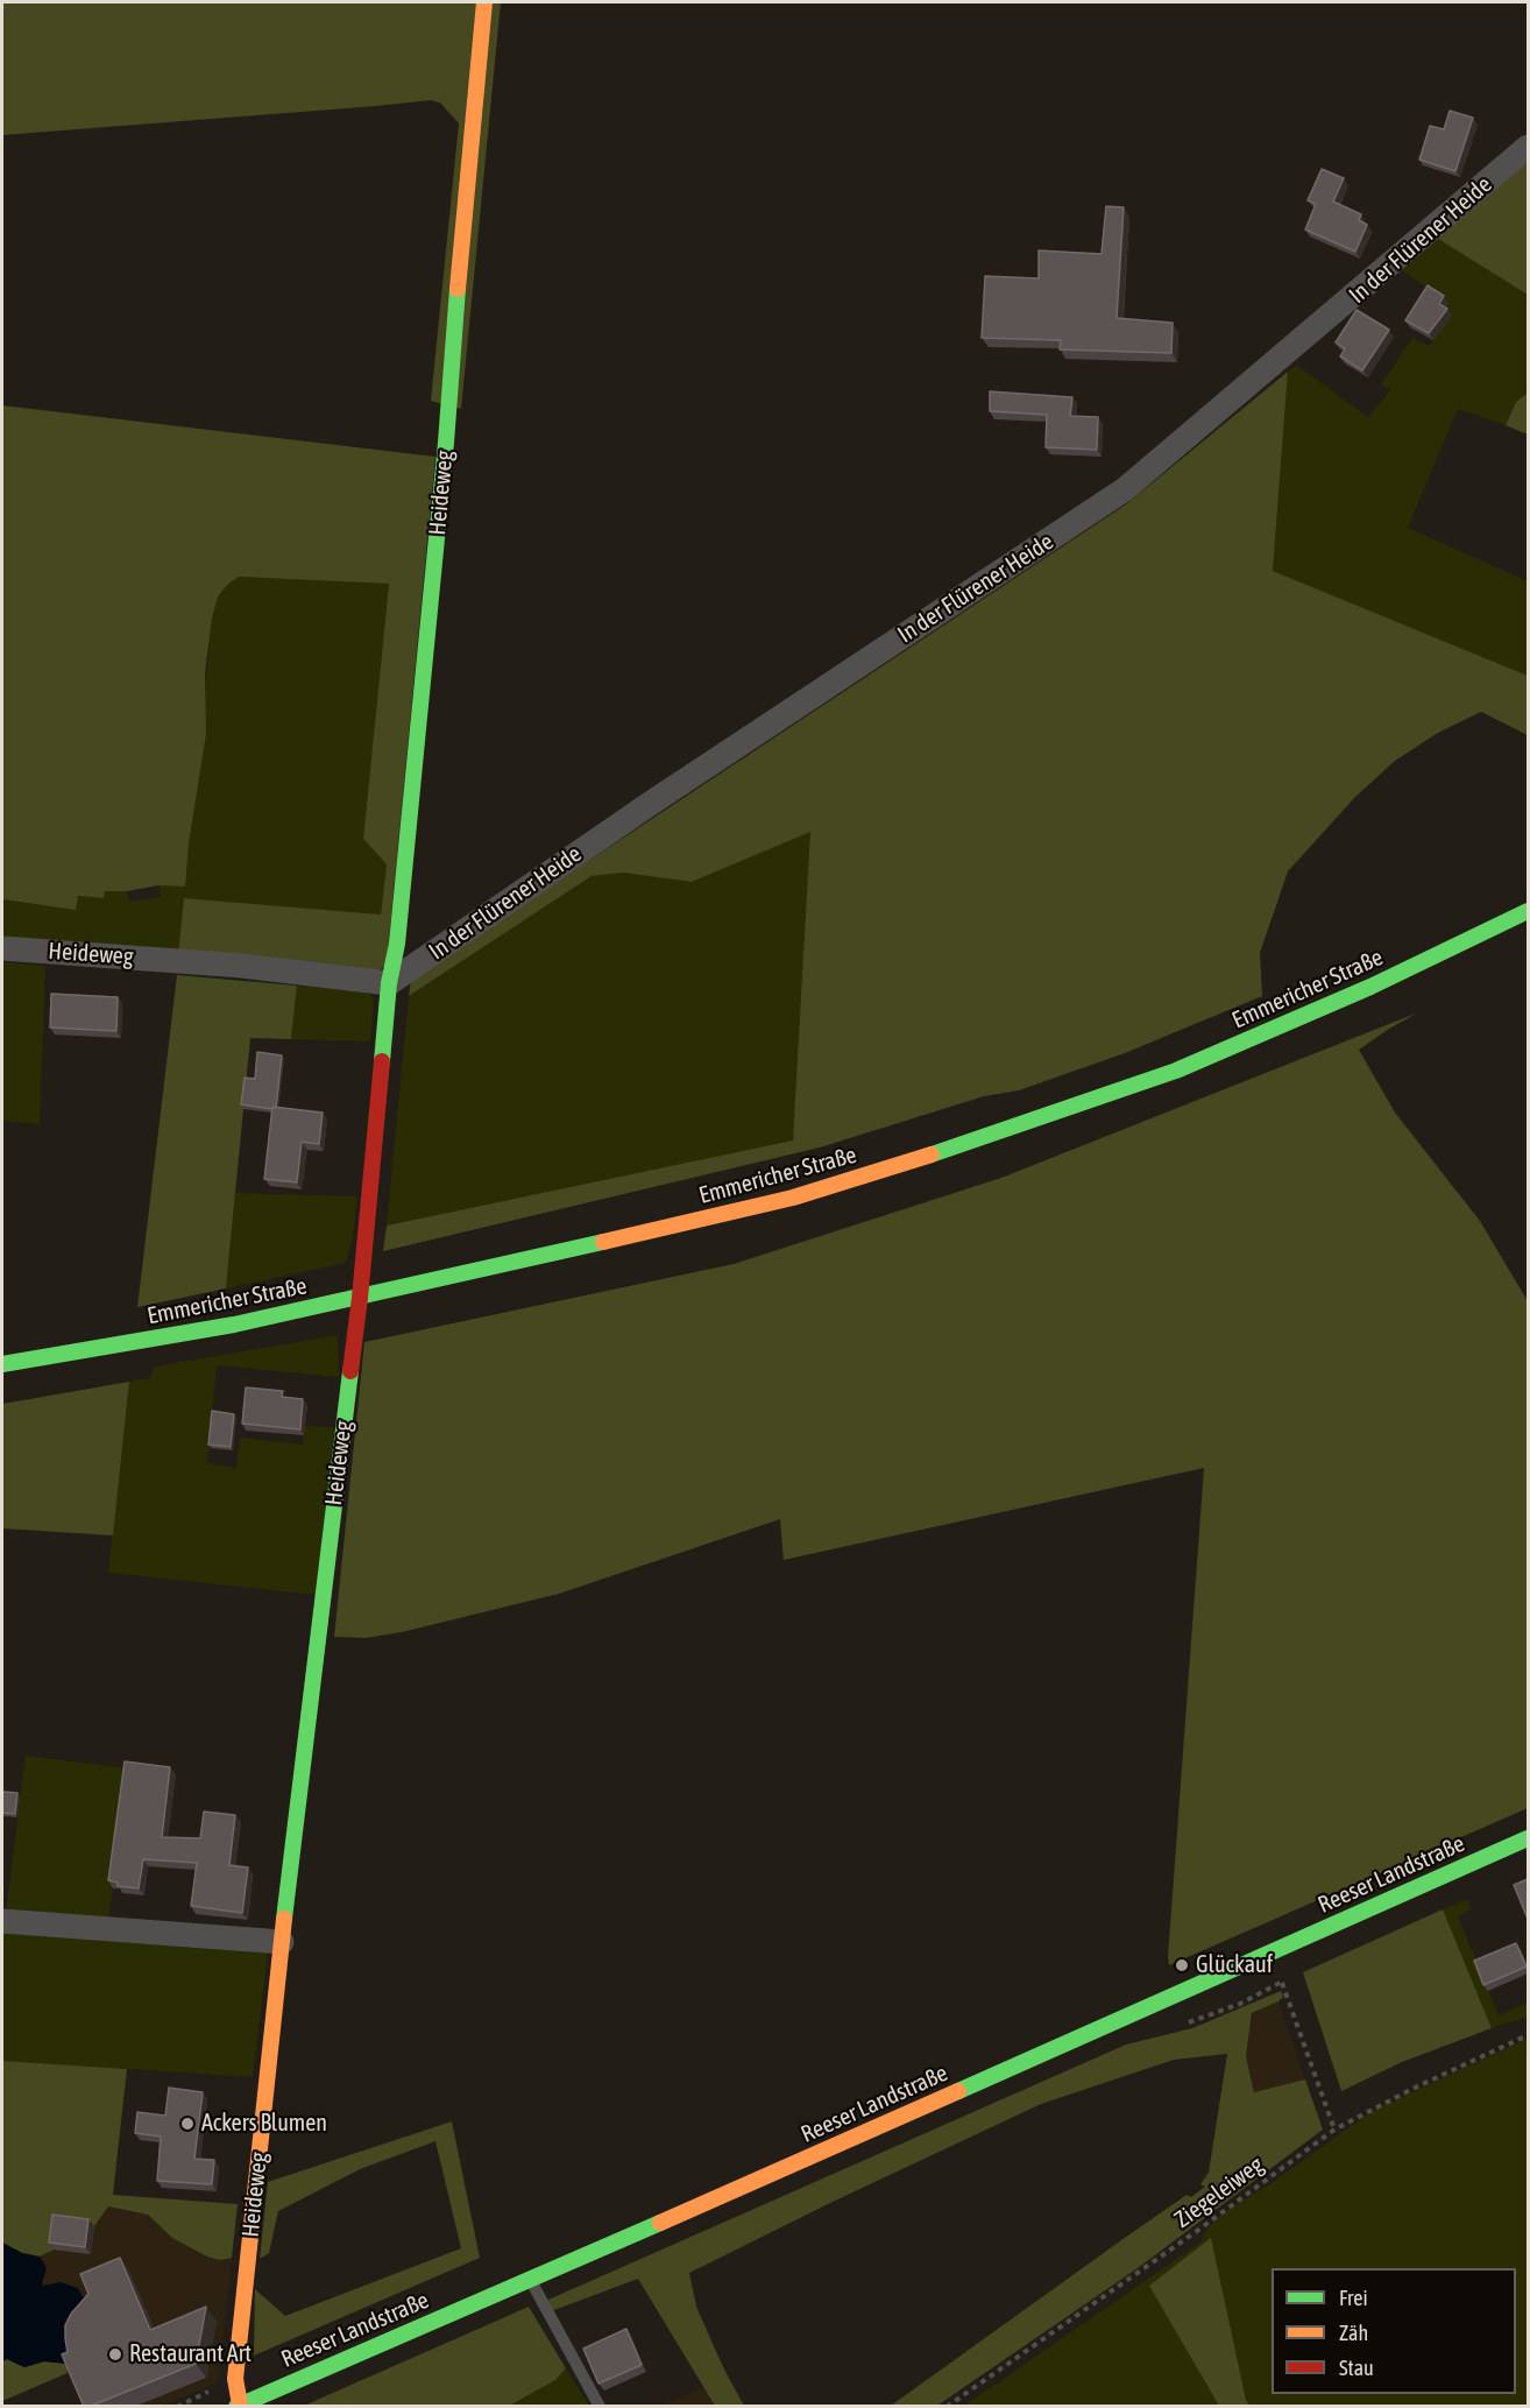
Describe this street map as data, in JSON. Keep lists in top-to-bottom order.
{
  "streets": {
    "street": [
      "In der Flürener Heide",
      "Heideweg",
      "Emmericher Straße",
      "Reeser Landstraße"
    ],
    "path": ["Ziegeleiweg"]
  },
  "crossings": [
    ["In der Flürener Heide", "Heideweg"],
    ["Heideweg", "Emmericher Straße"],
    ["Heideweg", "Reeser Landstraße"]
  ],
  "places": ["Glückauf", "Ackers Blumen", "Restaurant Art"],
  "legend": ["Frei", "Zäh", "Stau"]
}
